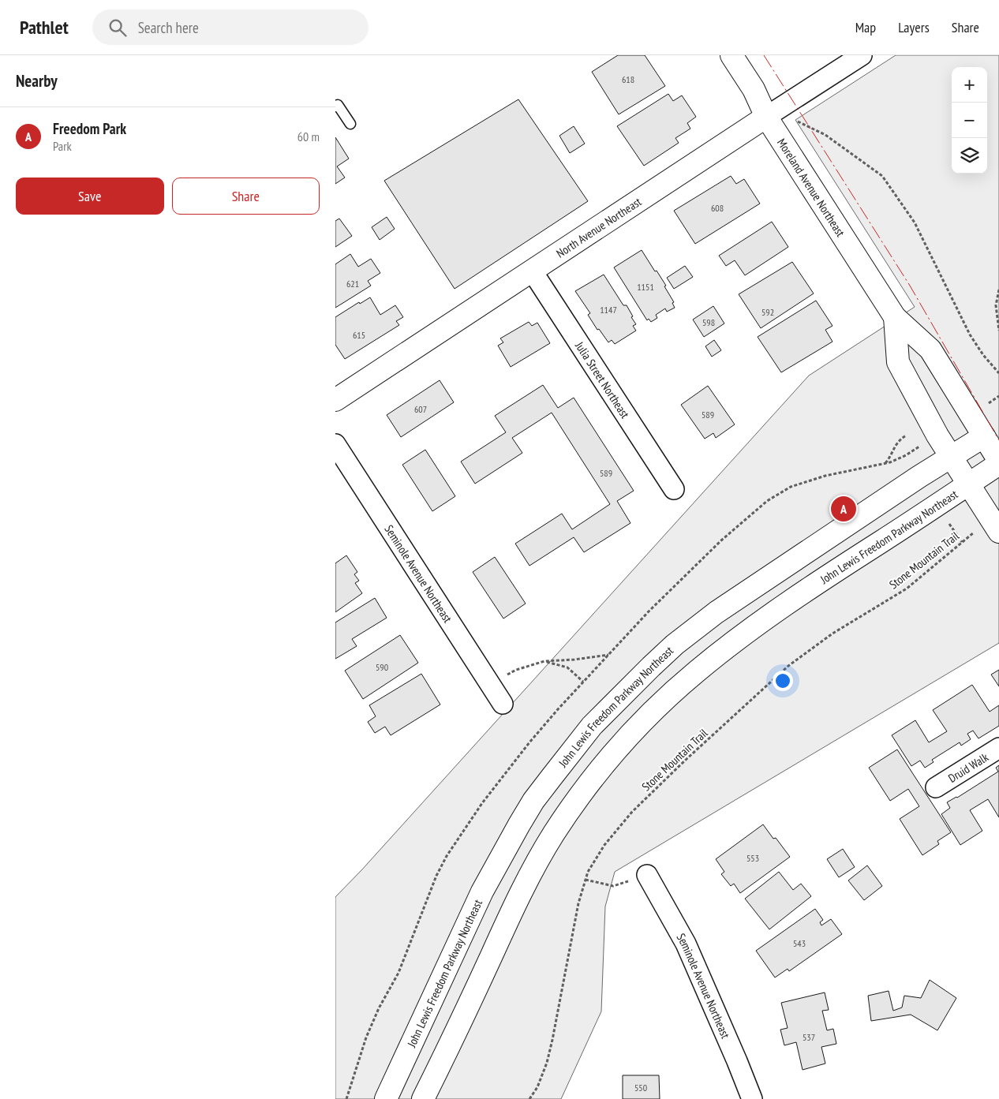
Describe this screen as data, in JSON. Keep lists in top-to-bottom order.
{
  "streets": {
    "main road": ["Moreland Avenue Northeast", "North Avenue Northeast", "John Lewis Freedom Parkway Northeast"],
    "street": ["Julia Street Northeast", "Seminole Avenue Northeast", "Druid Walk"],
    "path": ["Stone Mountain Trail"]
  },
  "crossings": [
    ["Moreland Avenue Northeast", "North Avenue Northeast"],
    ["Moreland Avenue Northeast", "John Lewis Freedom Parkway Northeast"],
    ["North Avenue Northeast", "Julia Street Northeast"]
  ],
  "house_numbers": [
    "618",
    "608",
    "621",
    "1151",
    "1147",
    "592",
    "598",
    "615",
    "607",
    "589",
    "589",
    "590",
    "553",
    "543",
    "537",
    "550"
  ],
  "page": {
    "header": "Pathlet",
    "search": "Search here",
    "nav": ["Map", "Layers", "Share"],
    "heading": "Nearby",
    "map_buttons": ["+", "−"],
    "list": [
      {
        "mark": "A",
        "name": "Freedom Park",
        "note": "Park",
        "value": "60 m"
      }
    ],
    "buttons": ["Save", "Share"],
    "pins": "A"
  }
}
